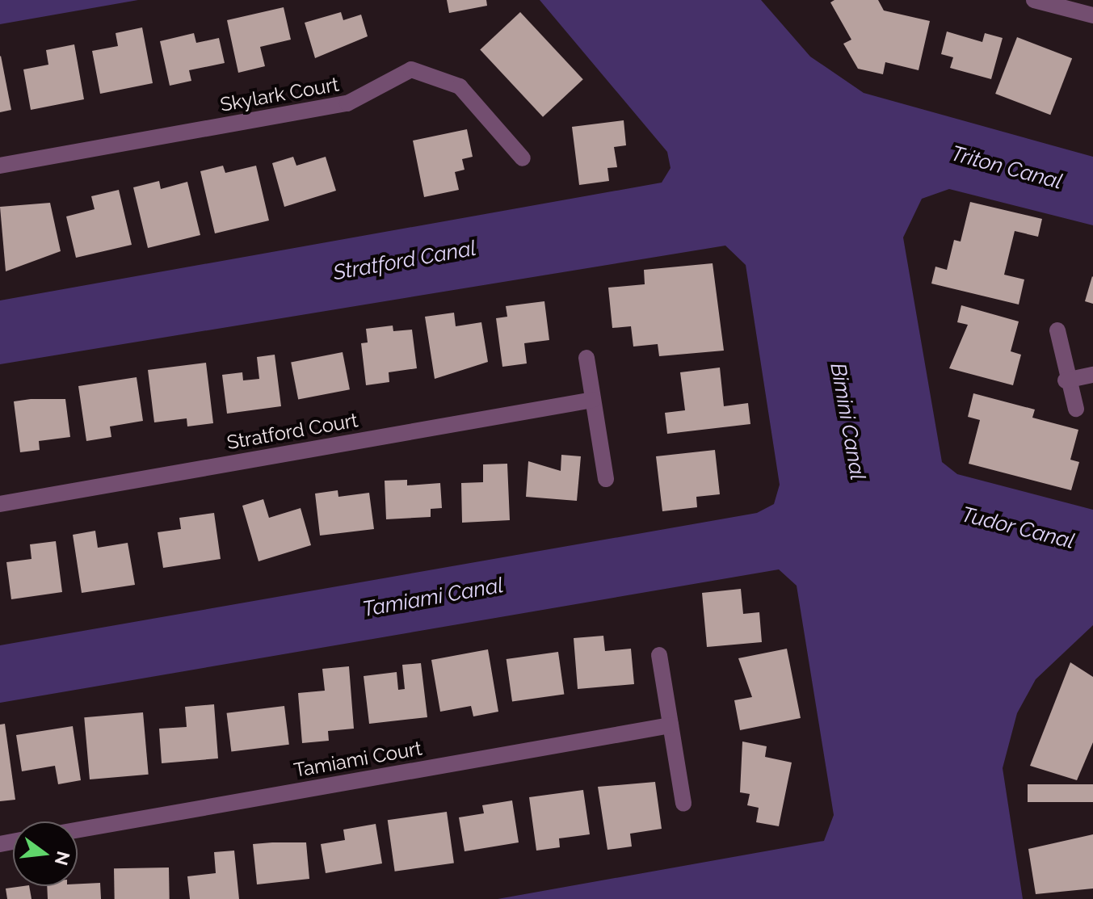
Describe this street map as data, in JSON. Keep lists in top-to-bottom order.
{
  "streets": {
    "street": ["Skylark Court", "Stratford Court", "Tamiami Court"]
  },
  "water": [
    "Triton Canal",
    "Stratford Canal",
    "Bimini Canal",
    "Tudor Canal",
    "Tamiami Canal"
  ],
  "north": "right"
}
